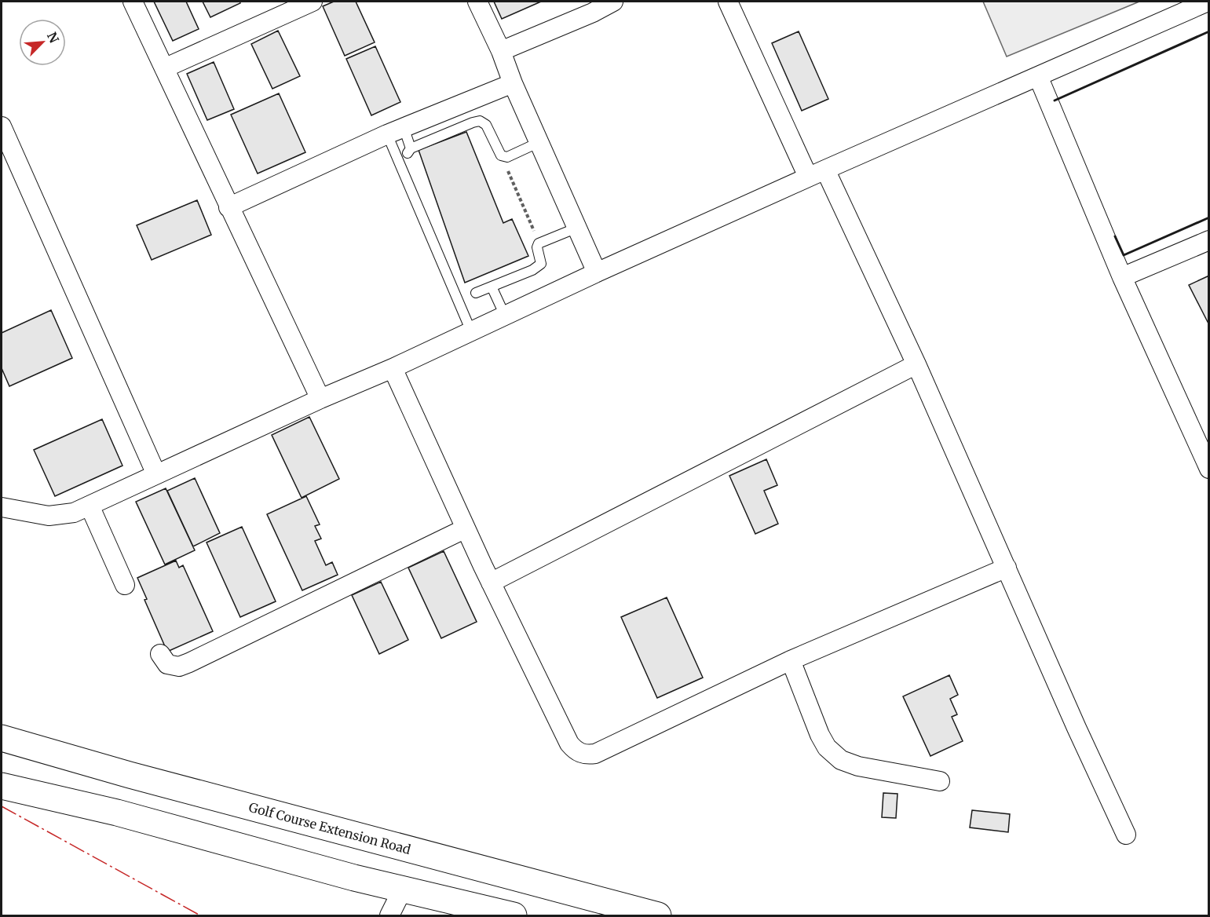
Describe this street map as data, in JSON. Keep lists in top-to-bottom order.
{
  "streets": {
    "main road": ["Golf Course Extension Road"]
  },
  "north": "top right"
}
